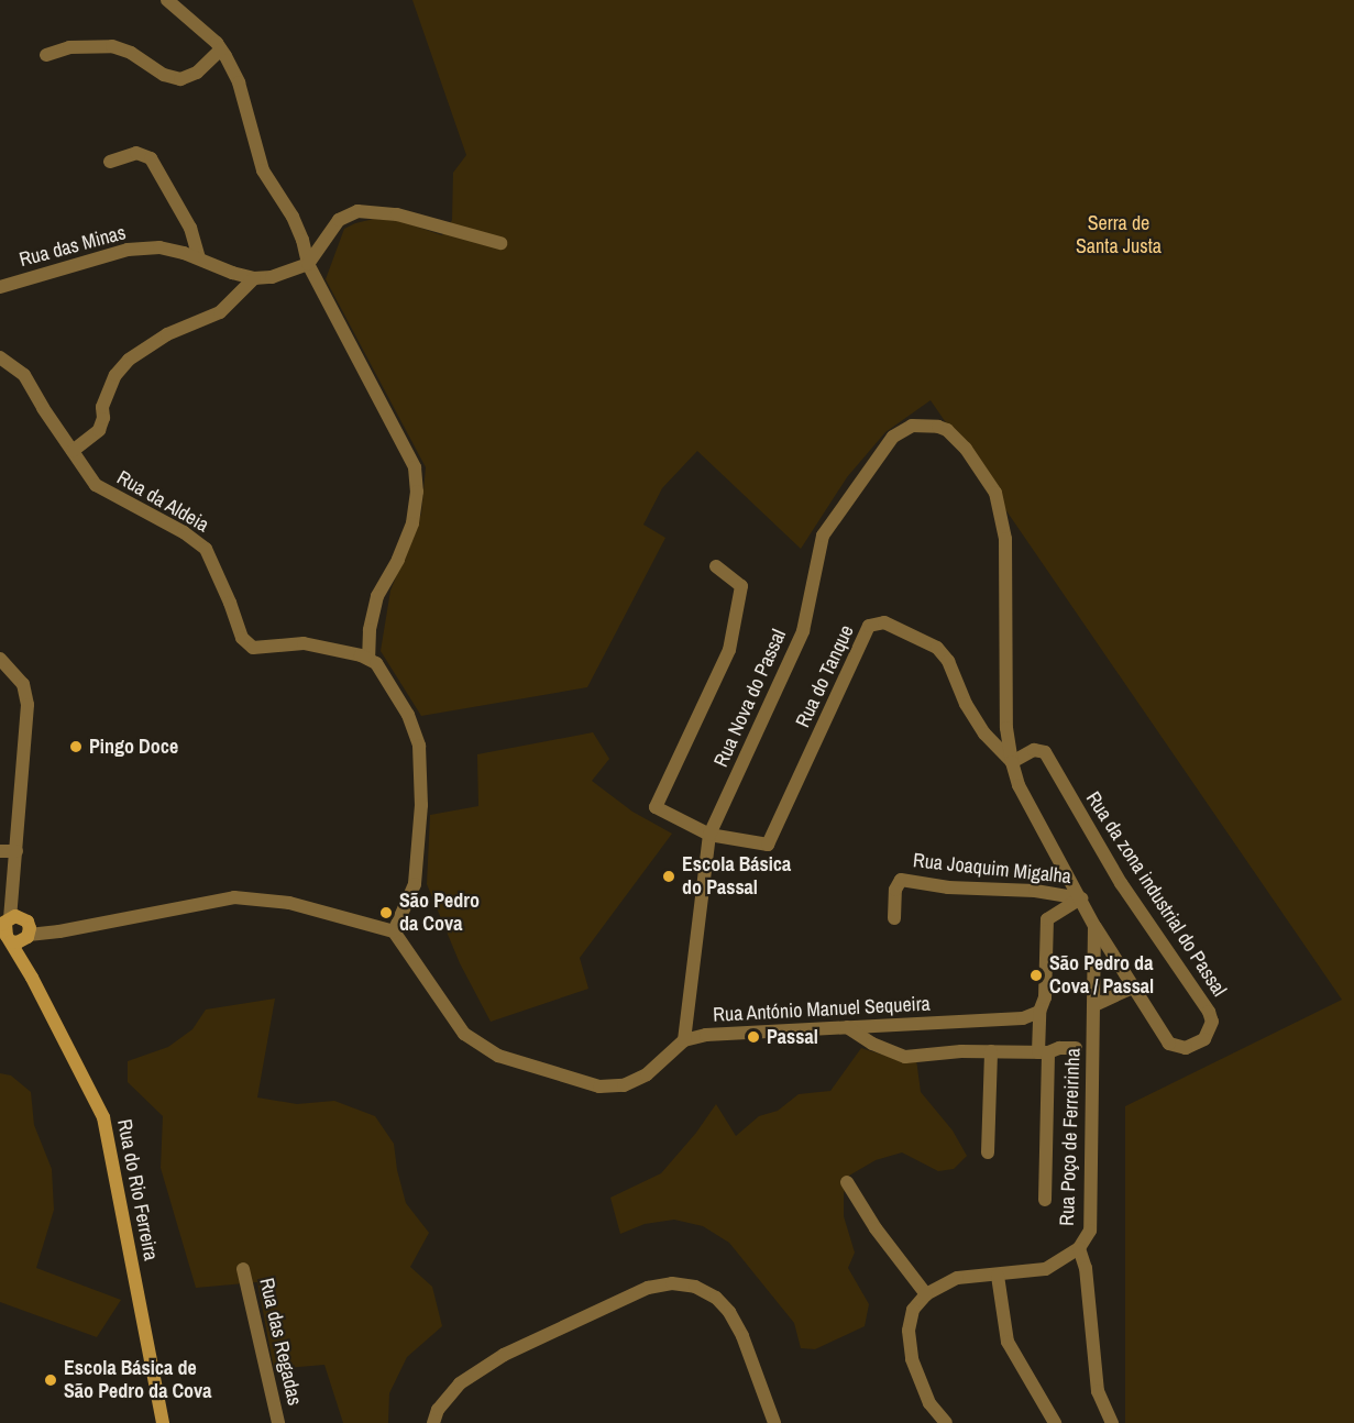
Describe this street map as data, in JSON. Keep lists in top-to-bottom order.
{
  "streets": {
    "street": [
      "Rua das Minas",
      "Rua da Aldeia",
      "Rua do Tanque",
      "Rua Nova do Passal",
      "Rua Joaquim Migalha",
      "Rua da zona industrial do Passal",
      "Rua António Manuel Sequeira",
      "Rua Poço de Ferreirinha",
      "Rua do Rio Ferreira",
      "Rua das Regadas"
    ]
  },
  "crossings": [
    ["Rua do Tanque", "Rua Nova do Passal"],
    ["Rua do Tanque", "Rua da zona industrial do Passal"],
    ["Rua Nova do Passal", "Rua Joaquim Migalha"],
    ["Rua Nova do Passal", "Rua da zona industrial do Passal"],
    ["Rua Nova do Passal", "Rua António Manuel Sequeira"],
    ["Rua Nova do Passal", "Rua Poço de Ferreirinha"],
    ["Rua Joaquim Migalha", "Rua Poço de Ferreirinha"],
    ["Rua da zona industrial do Passal", "Rua Poço de Ferreirinha"]
  ],
  "parks": ["Serra de Santa Justa"],
  "places": [
    "Pingo Doce",
    "Escola Básica do Passal",
    "São Pedro da Cova",
    "São Pedro da Cova / Passal",
    "Passal",
    "Escola Básica de São Pedro da Cova"
  ]
}
